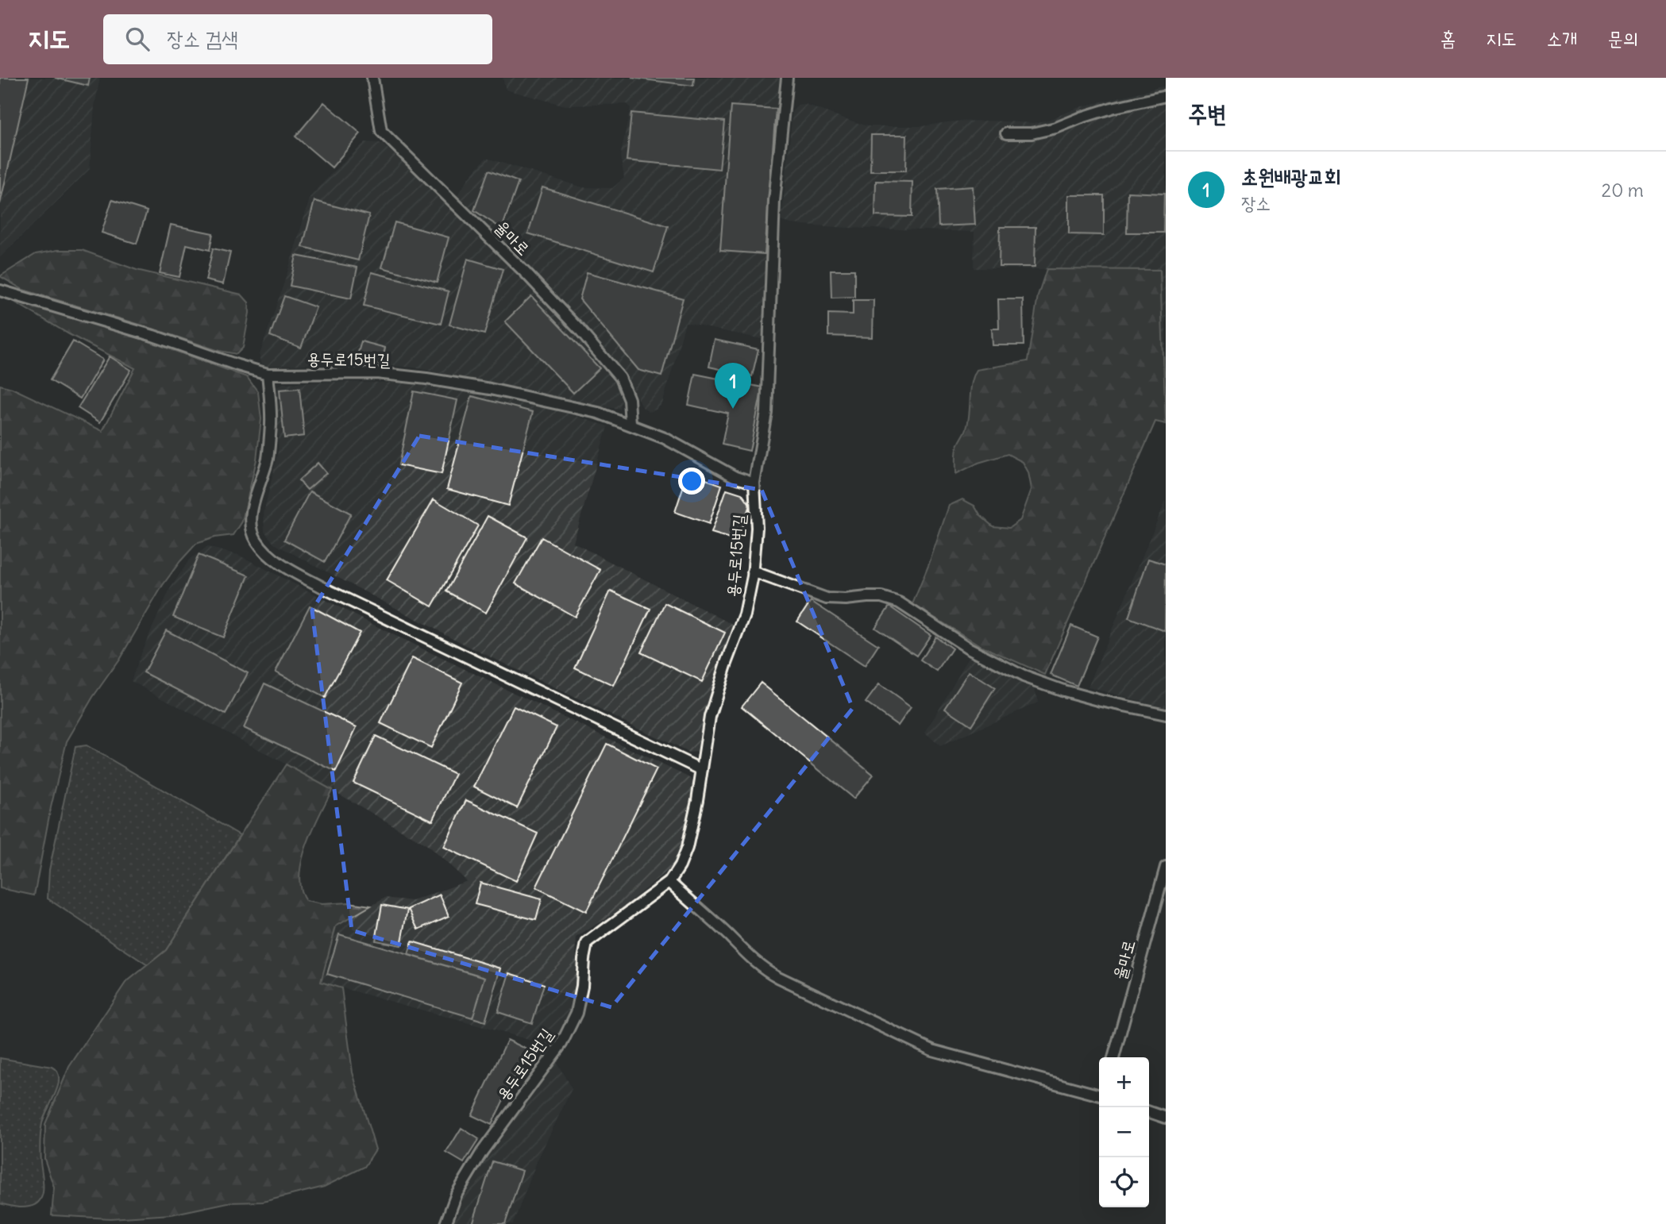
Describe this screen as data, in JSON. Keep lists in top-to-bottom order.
{
  "streets": {
    "lane": ["율마로", "용두로15번길"]
  },
  "crossings": [
    ["율마로", "용두로15번길"]
  ],
  "page": {
    "header": "지도",
    "search": "장소 검색",
    "nav": [
      "홈",
      "지도",
      "소개",
      "문의"
    ],
    "heading": "주변",
    "list": [
      {
        "mark": "1",
        "name": "초원배광교회",
        "note": "장소",
        "value": "20 m"
      }
    ],
    "pins": "1",
    "map_buttons": ["+", "−"]
  }
}
